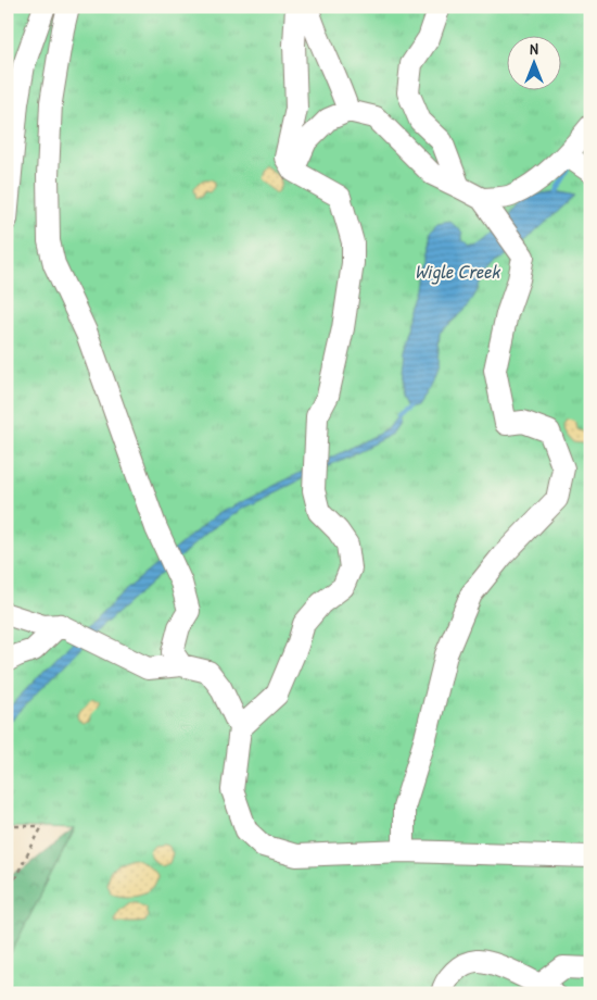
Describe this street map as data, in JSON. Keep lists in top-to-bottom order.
{
  "water": ["Wigle Creek"],
  "north": "top"
}
